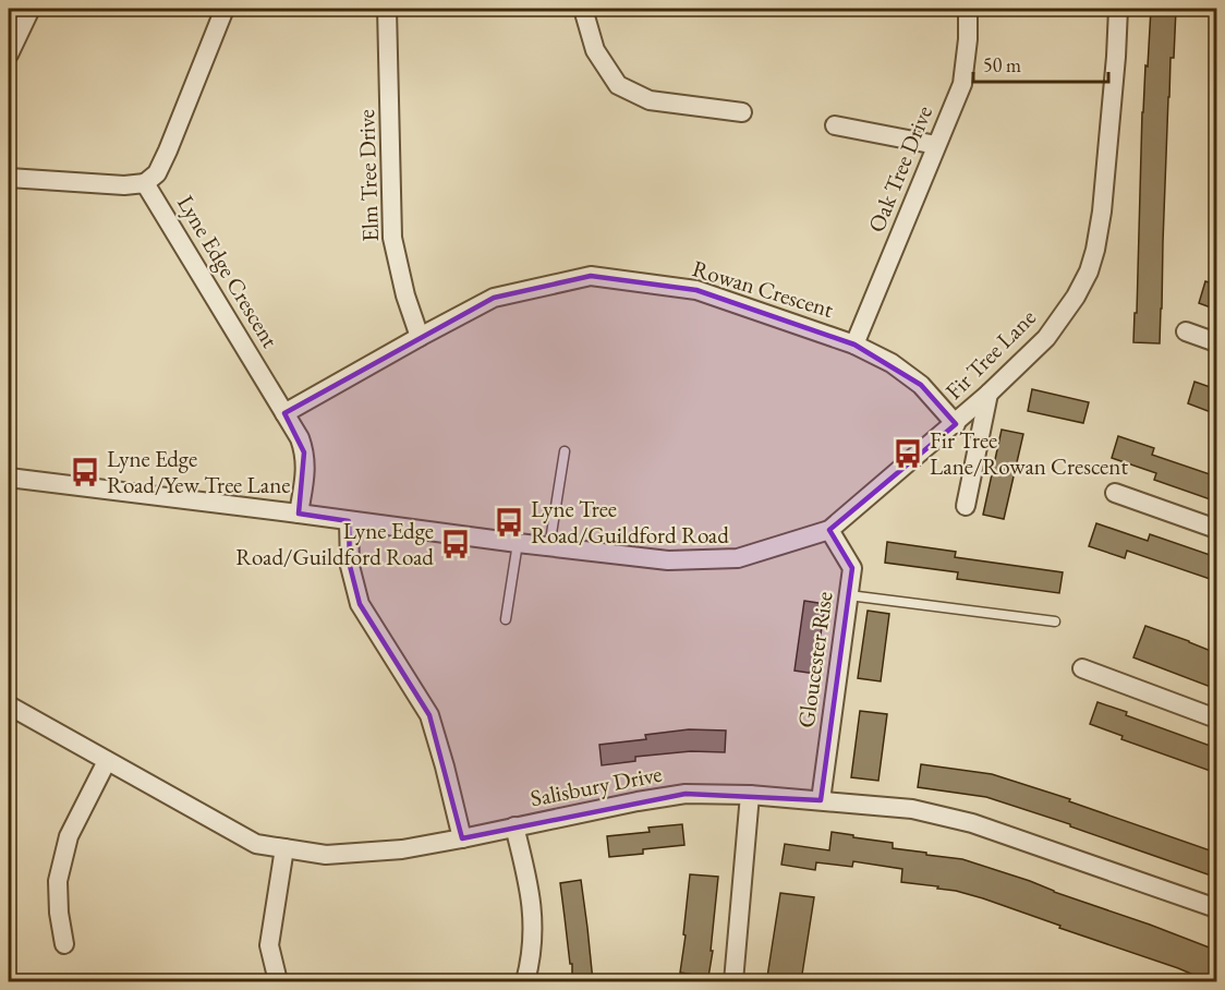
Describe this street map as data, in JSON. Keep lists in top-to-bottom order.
{
  "streets": {
    "street": [
      "Oak Tree Drive",
      "Elm Tree Drive",
      "Lyne Edge Crescent",
      "Rowan Crescent",
      "Fir Tree Lane",
      "Gloucester Rise",
      "Salisbury Drive"
    ]
  },
  "crossings": [
    ["Oak Tree Drive", "Rowan Crescent"],
    ["Elm Tree Drive", "Rowan Crescent"],
    ["Lyne Edge Crescent", "Rowan Crescent"],
    ["Rowan Crescent", "Fir Tree Lane"],
    ["Fir Tree Lane", "Gloucester Rise"],
    ["Gloucester Rise", "Salisbury Drive"]
  ],
  "places": {
    "bus stop": [
      "Fir Tree Lane/Rowan Crescent",
      "Lyne Edge Road/Yew Tree Lane",
      "Lyne Tree Road/Guildford Road",
      "Lyne Edge Road/Guildford Road"
    ]
  },
  "scale_bar": "50 m"
}
